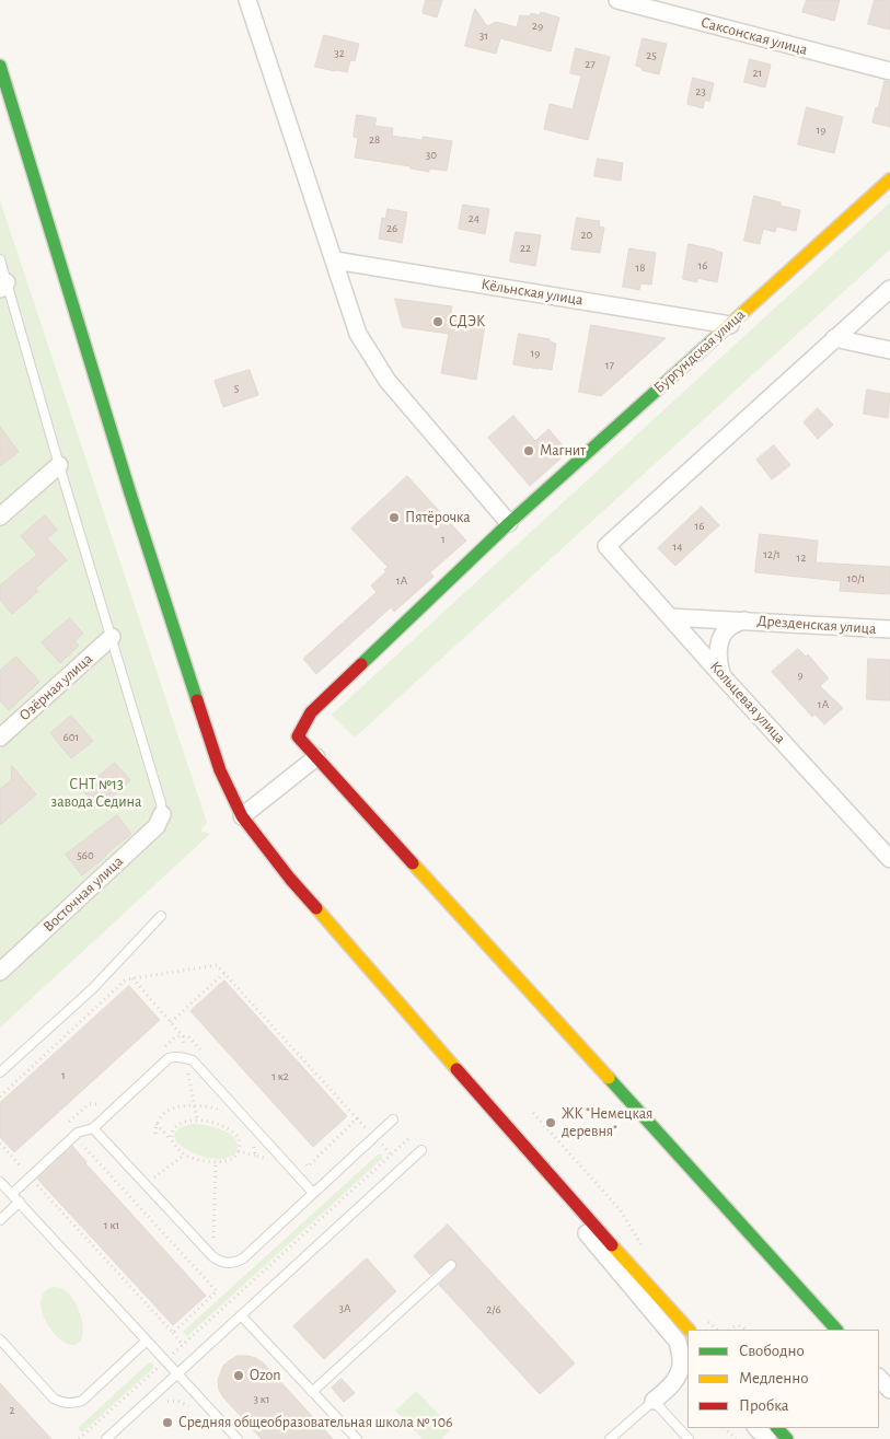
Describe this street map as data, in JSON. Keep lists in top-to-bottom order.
{
  "streets": {
    "street": [
      "Саксонская улица",
      "Кёльнская улица",
      "Бургундская улица",
      "Дрезденская улица",
      "Озёрная улица",
      "Кольцевая улица",
      "Восточная улица"
    ]
  },
  "crossings": [
    ["Кёльнская улица", "Бургундская улица"],
    ["Дрезденская улица", "Кольцевая улица"]
  ],
  "parks": ["СНТ №13 завода Седина"],
  "places": [
    "СДЭК",
    "Магнит",
    "Пятёрочка",
    "ЖК \"Немецкая деревня\"",
    "Ozon",
    "Средняя общеобразовательная школа № 106"
  ],
  "house_numbers": [
    "29",
    "31",
    "32",
    "25",
    "27",
    "21",
    "23",
    "19",
    "28",
    "30",
    "24",
    "26",
    "20",
    "22",
    "16",
    "18",
    "19",
    "17",
    "5",
    "16",
    "1",
    "14",
    "12/1",
    "12",
    "10/1",
    "1А",
    "9",
    "1А",
    "601",
    "560",
    "1",
    "1 к2",
    "1 к1",
    "3А",
    "2/6",
    "3 к1",
    "2"
  ],
  "legend": ["Свободно", "Медленно", "Пробка"]
}
